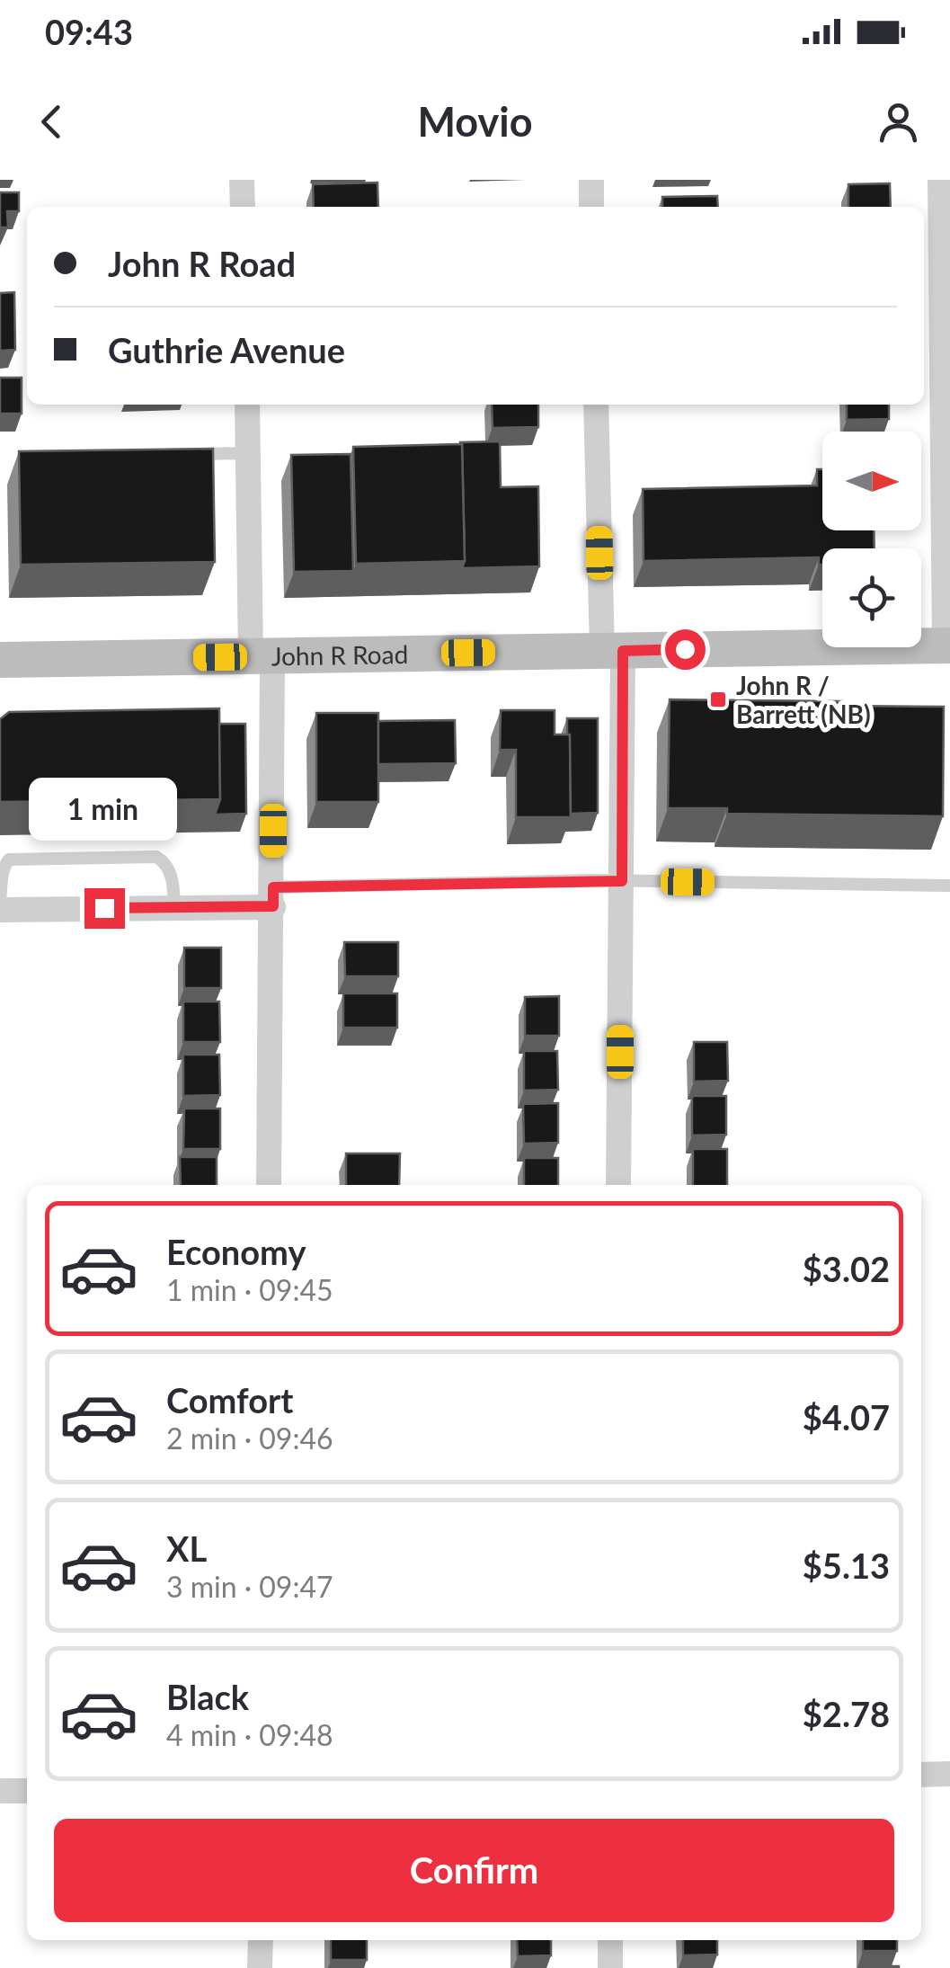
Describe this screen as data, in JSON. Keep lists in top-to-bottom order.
{
  "streets": {
    "main road": ["John R Road"]
  },
  "places": {
    "transit": ["John R / Barrett (NB)"]
  },
  "north": "right",
  "page": {
    "status": "09:43",
    "header": "Movio",
    "banner": ["John R Road", "Guthrie Avenue"],
    "bubble": "1 min",
    "list": [
      {
        "name": "Economy",
        "note": "1 min · 09:45",
        "value": "$3.02"
      },
      {
        "name": "Comfort",
        "note": "2 min · 09:46",
        "value": "$4.07"
      },
      {
        "name": "XL",
        "note": "3 min · 09:47",
        "value": "$5.13"
      },
      {
        "name": "Black",
        "note": "4 min · 09:48",
        "value": "$2.78"
      }
    ],
    "buttons": "Confirm"
  }
}
